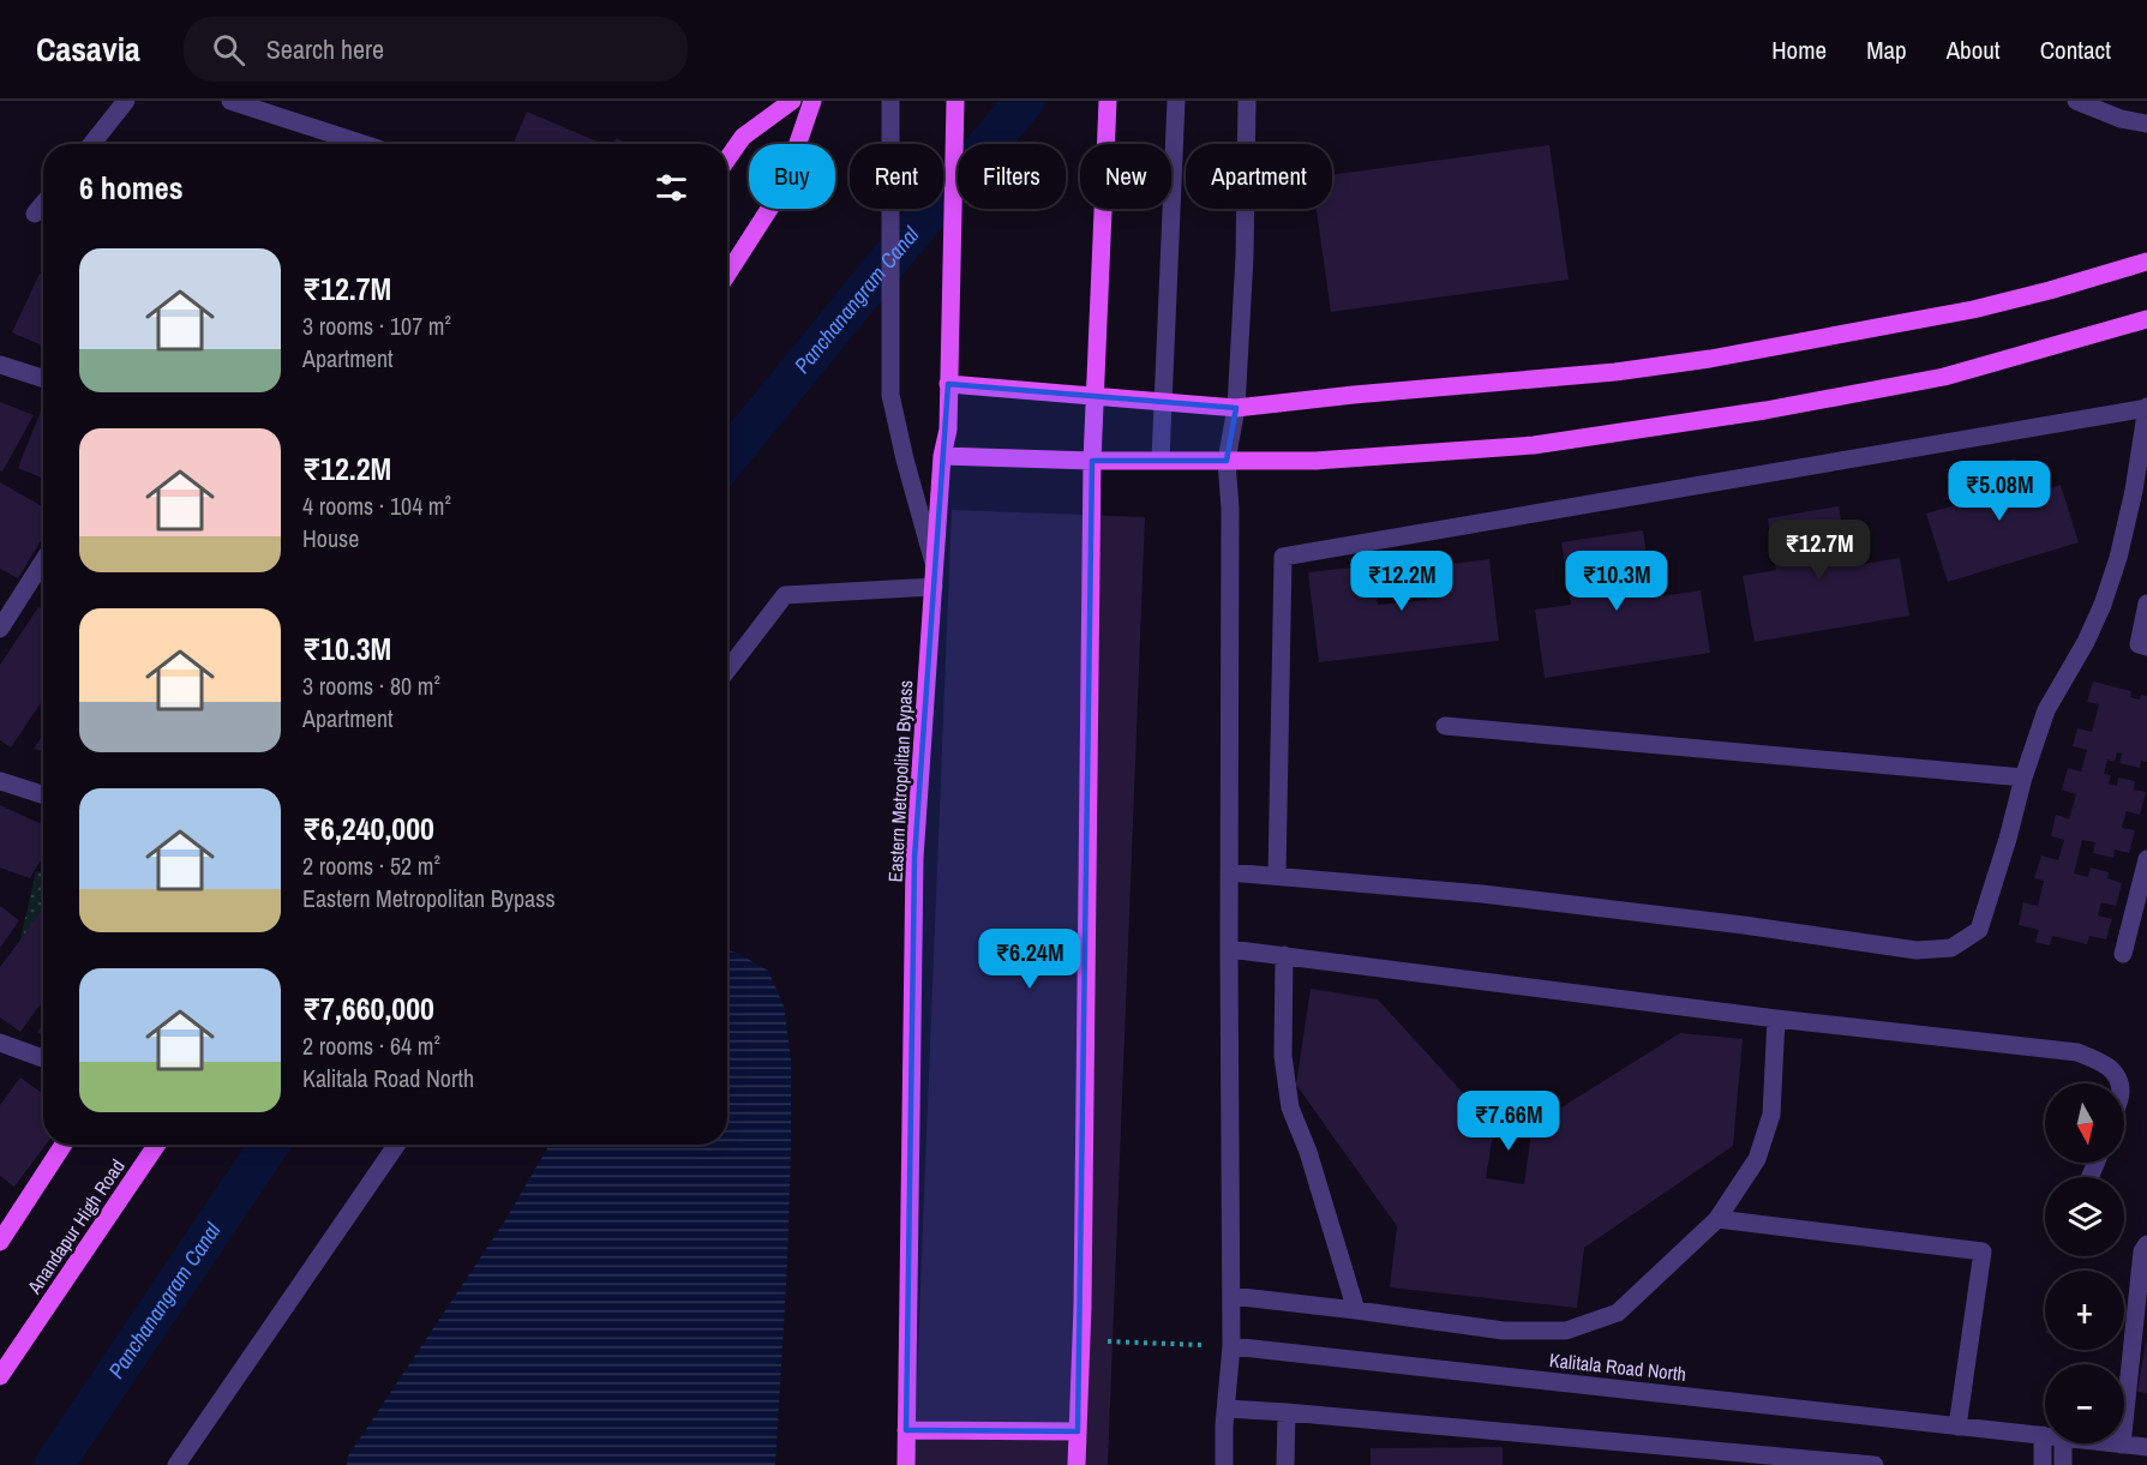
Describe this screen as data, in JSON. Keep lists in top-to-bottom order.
{
  "streets": {
    "main road": ["Eastern Metropolitan Bypass", "Anandapur High Road"],
    "street": ["Kalitala Road North"]
  },
  "water": ["Panchanangram Canal"],
  "north": "bottom",
  "page": {
    "header": "Casavia",
    "search": "Search here",
    "nav": [
      "Home",
      "Map",
      "About",
      "Contact"
    ],
    "chip": [
      "Buy",
      "Rent",
      "Filters",
      "New",
      "Apartment"
    ],
    "heading": "6 homes",
    "list": [
      {
        "name": "₹12.7M",
        "note": "3 rooms · 107 m² · Apartment"
      },
      {
        "name": "₹12.2M",
        "note": "4 rooms · 104 m² · House"
      },
      {
        "name": "₹10.3M",
        "note": "3 rooms · 80 m² · Apartment"
      },
      {
        "name": "₹6,240,000",
        "note": "2 rooms · 52 m² · Eastern Metropolitan Bypass"
      },
      {
        "name": "₹7,660,000",
        "note": "2 rooms · 64 m² · Kalitala Road North"
      }
    ],
    "price": [
      "₹5.08M",
      "₹12.7M",
      "₹12.2M",
      "₹10.3M",
      "₹6.24M",
      "₹7.66M"
    ],
    "map_buttons": ["+", "−"]
  }
}
